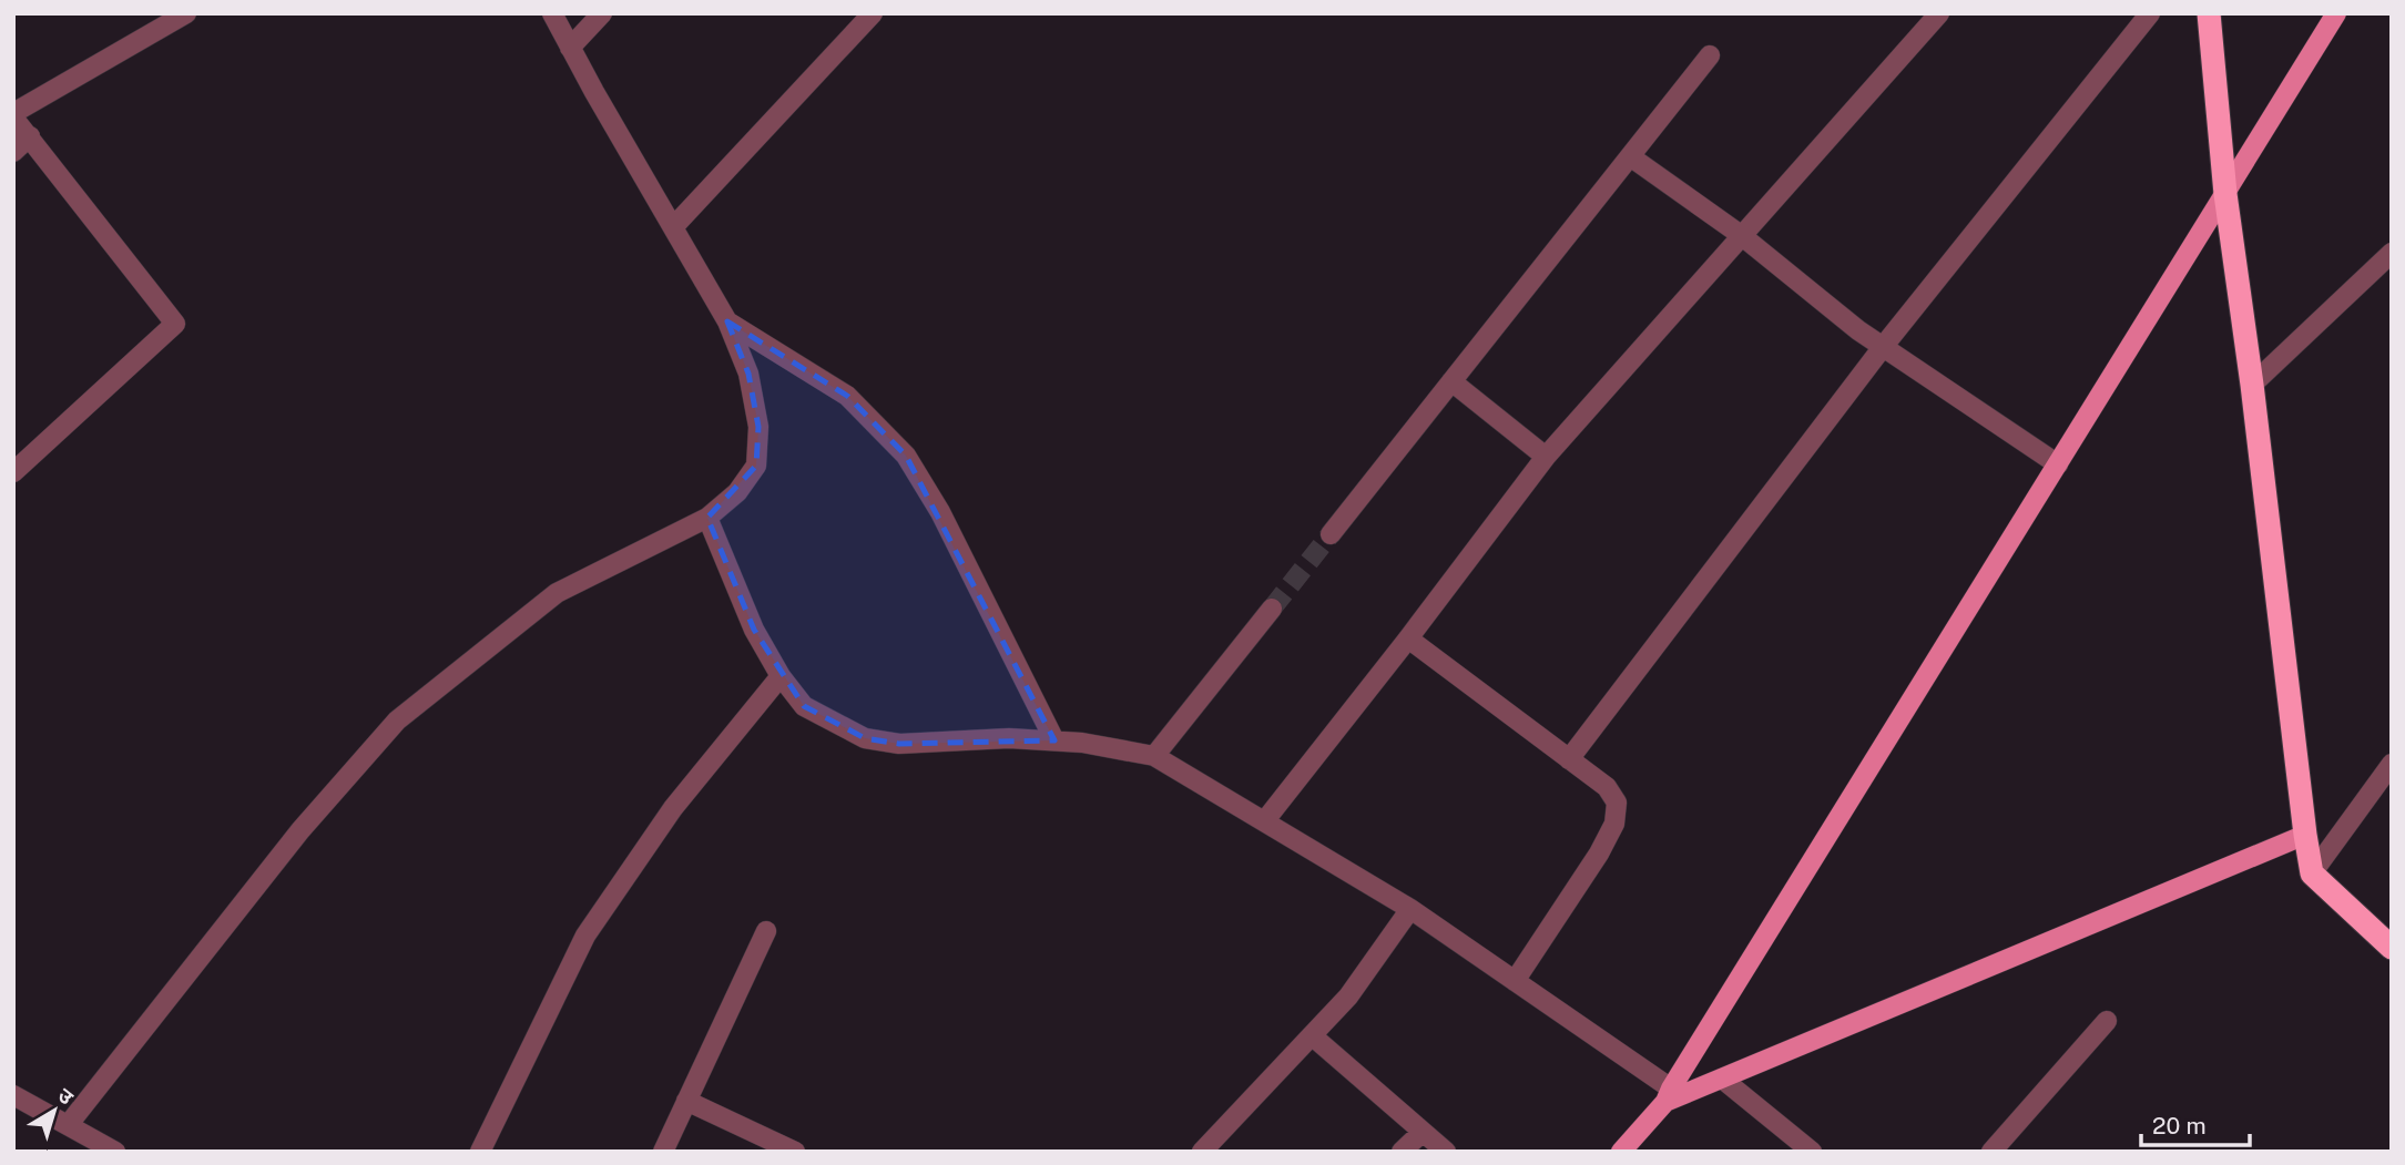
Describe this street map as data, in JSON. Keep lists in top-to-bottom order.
{
  "scale_bar": "20 m",
  "north": "top right"
}
